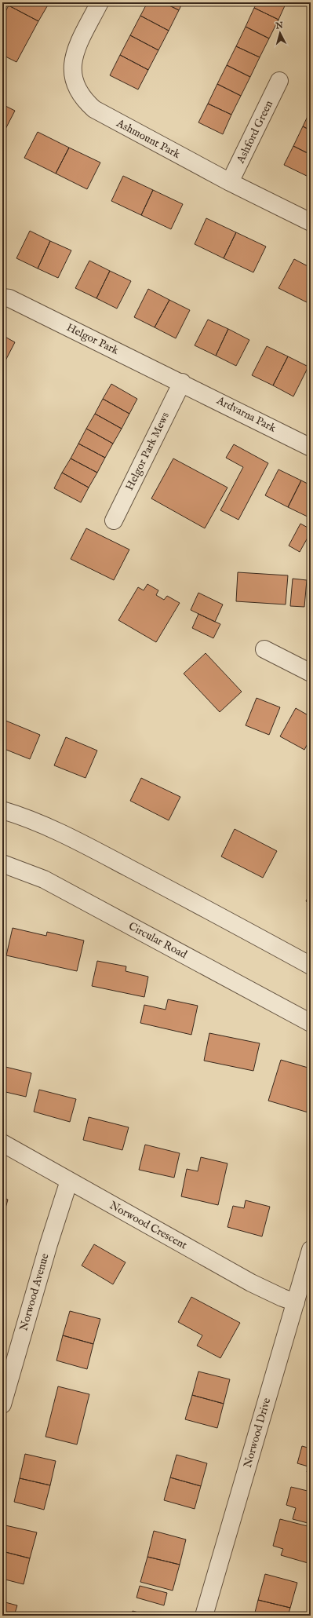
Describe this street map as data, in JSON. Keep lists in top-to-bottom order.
{
  "streets": {
    "street": [
      "Ashford Green",
      "Ashmount Park",
      "Helgor Park",
      "Ardvarna Park",
      "Helgor Park Mews",
      "Circular Road",
      "Norwood Crescent",
      "Norwood Avenue",
      "Norwood Drive"
    ]
  },
  "crossings": [
    ["Ashford Green", "Ashmount Park"],
    ["Helgor Park", "Ardvarna Park"],
    ["Helgor Park", "Helgor Park Mews"],
    ["Ardvarna Park", "Helgor Park Mews"],
    ["Norwood Crescent", "Norwood Avenue"],
    ["Norwood Crescent", "Norwood Drive"]
  ],
  "north": "top"
}
